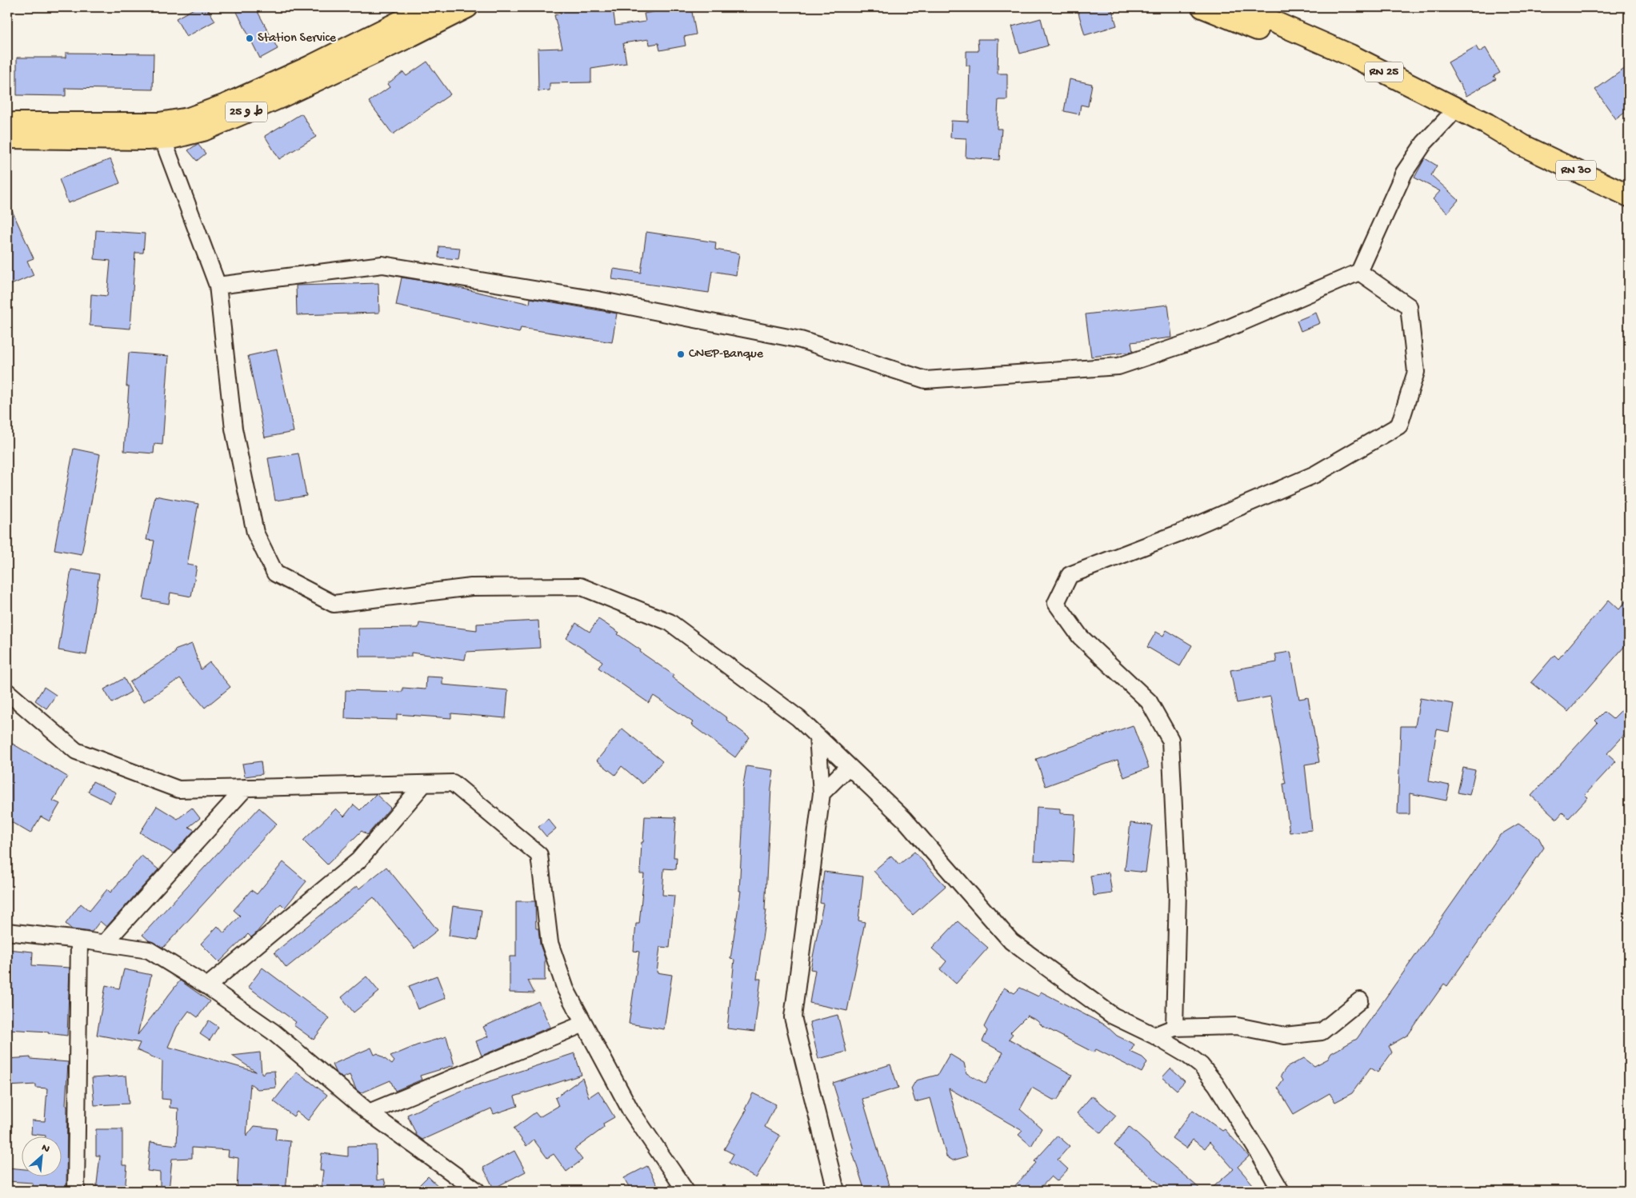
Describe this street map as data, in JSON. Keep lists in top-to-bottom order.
{
  "streets": {
    "main road": ["RN 25", "ط و 25", "RN 30"]
  },
  "crossings": [
    ["RN 25", "RN 30"]
  ],
  "places": ["Station Service", "CNEP-Banque"],
  "north": "top right"
}
